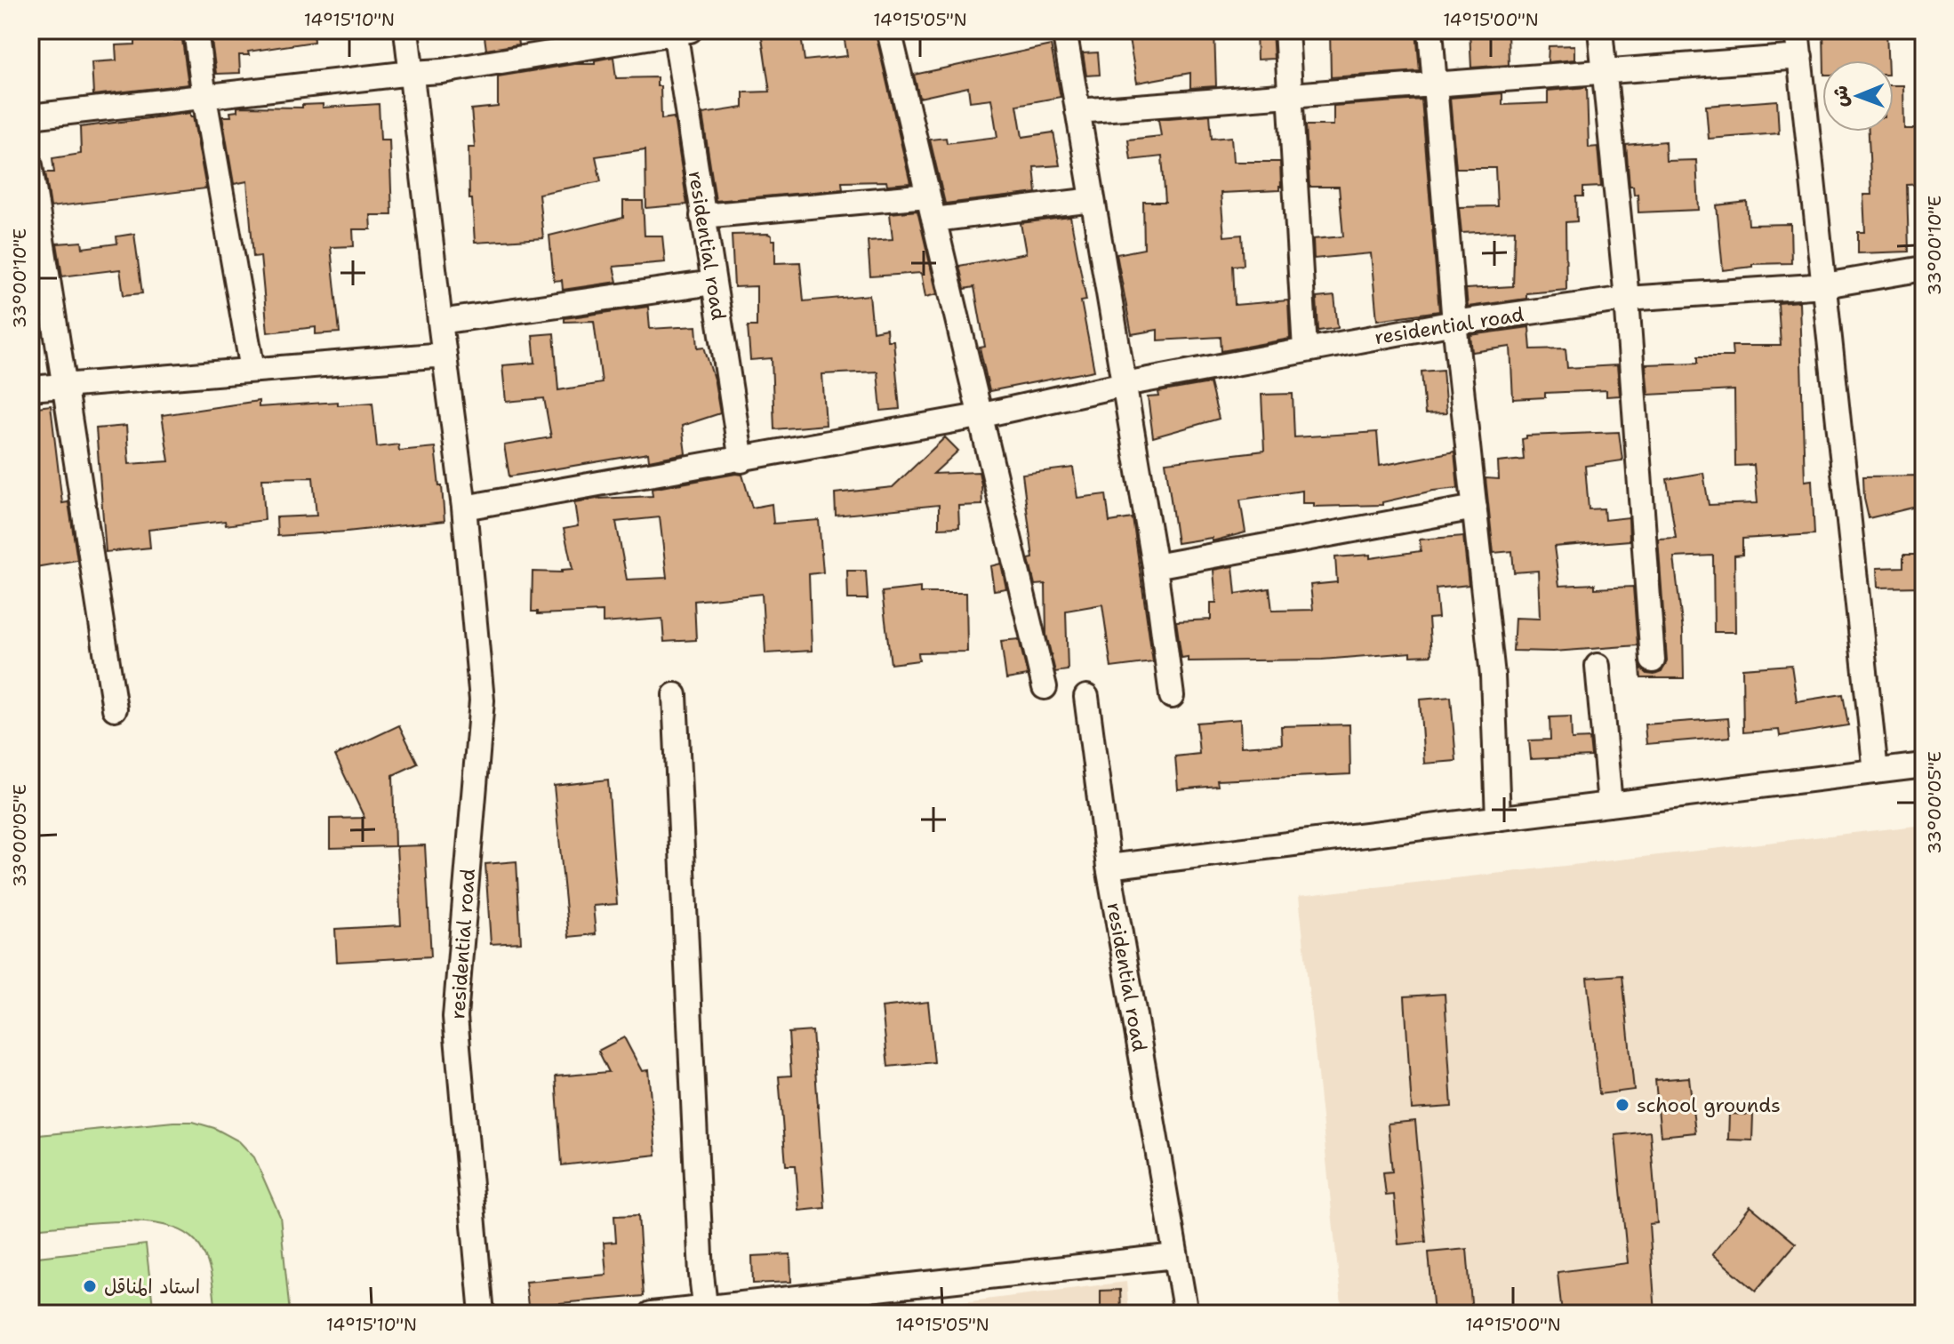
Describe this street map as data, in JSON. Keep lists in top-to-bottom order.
{
  "streets": {
    "street": ["residential road"]
  },
  "places": ["school grounds", "استاد المناقل"],
  "north": "left",
  "coordinates": [
    "14°15'10\"N",
    "14°15'05\"N",
    "14°15'00\"N",
    "33°00'10\"E",
    "33°00'05\"E"
  ]
}
